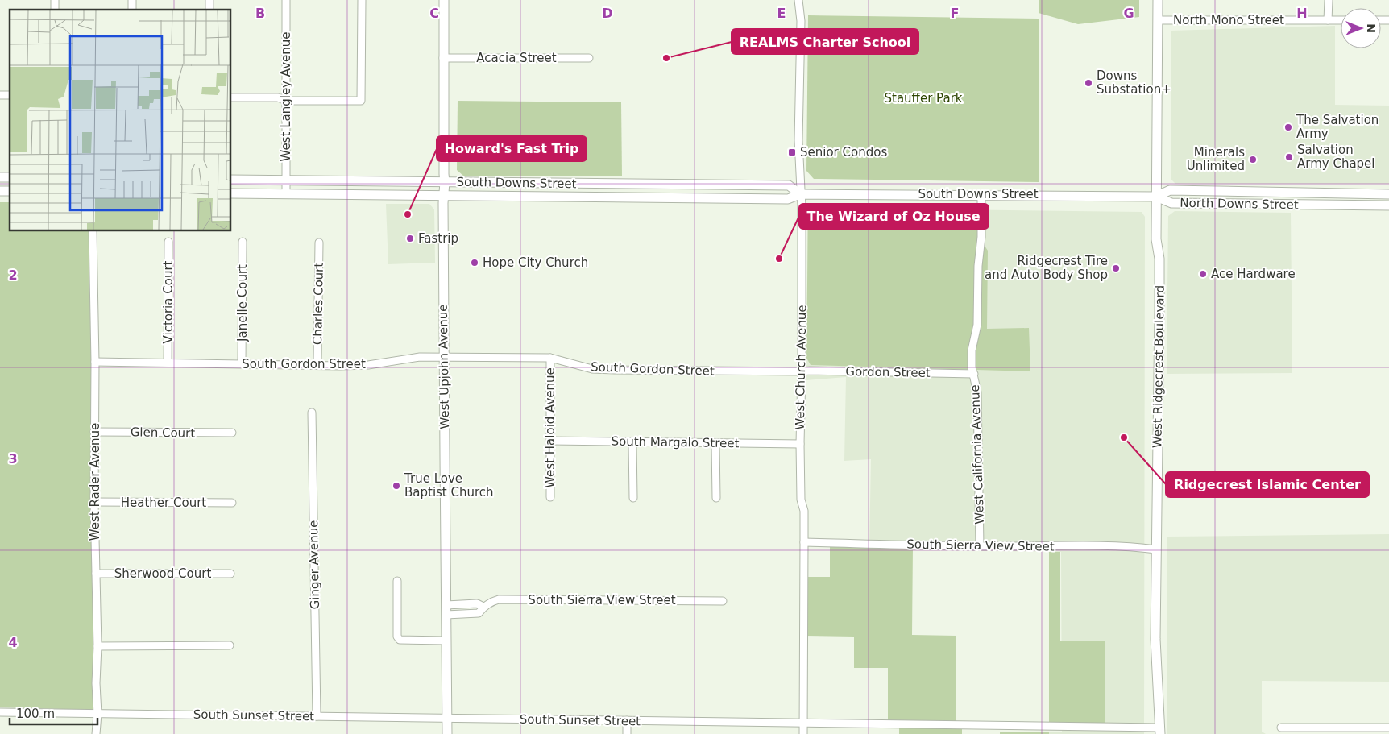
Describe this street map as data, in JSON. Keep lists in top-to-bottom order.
{
  "streets": {
    "main road": [
      "South Downs Street",
      "North Downs Street",
      "West Upjohn Avenue",
      "West Ridgecrest Boulevard"
    ],
    "street": [
      "North Mono Street",
      "Acacia Street",
      "West Langley Avenue",
      "Victoria Court",
      "Janelle Court",
      "Charles Court",
      "South Gordon Street",
      "West Church Avenue",
      "Gordon Street",
      "West Haloid Avenue",
      "Glen Court",
      "South Margalo Street",
      "West California Avenue",
      "West Rader Avenue",
      "Heather Court",
      "South Sierra View Street",
      "Ginger Avenue",
      "Sherwood Court",
      "South Sunset Street"
    ]
  },
  "crossings": [
    ["North Mono Street", "West Ridgecrest Boulevard"],
    ["Acacia Street", "West Upjohn Avenue"],
    ["West Langley Avenue", "South Downs Street"],
    ["South Downs Street", "North Downs Street"],
    ["South Downs Street", "West Upjohn Avenue"],
    ["South Downs Street", "West Ridgecrest Boulevard"],
    ["South Downs Street", "West Church Avenue"],
    ["South Downs Street", "West California Avenue"],
    ["North Downs Street", "West Ridgecrest Boulevard"],
    ["Victoria Court", "South Gordon Street"],
    ["Janelle Court", "South Gordon Street"],
    ["Charles Court", "South Gordon Street"],
    ["South Gordon Street", "West Upjohn Avenue"],
    ["South Gordon Street", "West Church Avenue"],
    ["South Gordon Street", "Gordon Street"],
    ["South Gordon Street", "West Haloid Avenue"],
    ["South Gordon Street", "West Rader Avenue"],
    ["West Upjohn Avenue", "South Sierra View Street"],
    ["West Upjohn Avenue", "South Sunset Street"],
    ["West Ridgecrest Boulevard", "South Sierra View Street"],
    ["West Ridgecrest Boulevard", "South Sunset Street"],
    ["West Church Avenue", "Gordon Street"],
    ["West Church Avenue", "South Margalo Street"],
    ["West Church Avenue", "South Sierra View Street"],
    ["West Church Avenue", "South Sunset Street"],
    ["Gordon Street", "West California Avenue"],
    ["West Haloid Avenue", "South Margalo Street"],
    ["Glen Court", "West Rader Avenue"],
    ["West California Avenue", "South Sierra View Street"],
    ["West Rader Avenue", "Heather Court"],
    ["West Rader Avenue", "Sherwood Court"],
    ["West Rader Avenue", "South Sunset Street"],
    ["Ginger Avenue", "South Sunset Street"]
  ],
  "parks": ["Stauffer Park"],
  "places": {
    "other": [
      "REALMS Charter School",
      "Downs Substation+",
      "The Salvation Army",
      "Salvation Army Chapel",
      "Minerals Unlimited",
      "Howard's Fast Trip",
      "Fastrip",
      "The Wizard of Oz House",
      "Hope City Church",
      "Ridgecrest Tire and Auto Body Shop",
      "Ace Hardware",
      "Ridgecrest Islamic Center",
      "True Love Baptist Church"
    ],
    "transit": ["Senior Condos"]
  },
  "scale_bar": "100 m",
  "north": "right",
  "grid": {
    "columns": [
      "B",
      "C",
      "D",
      "E",
      "F",
      "G",
      "H"
    ],
    "rows": ["2", "3", "4"]
  }
}
